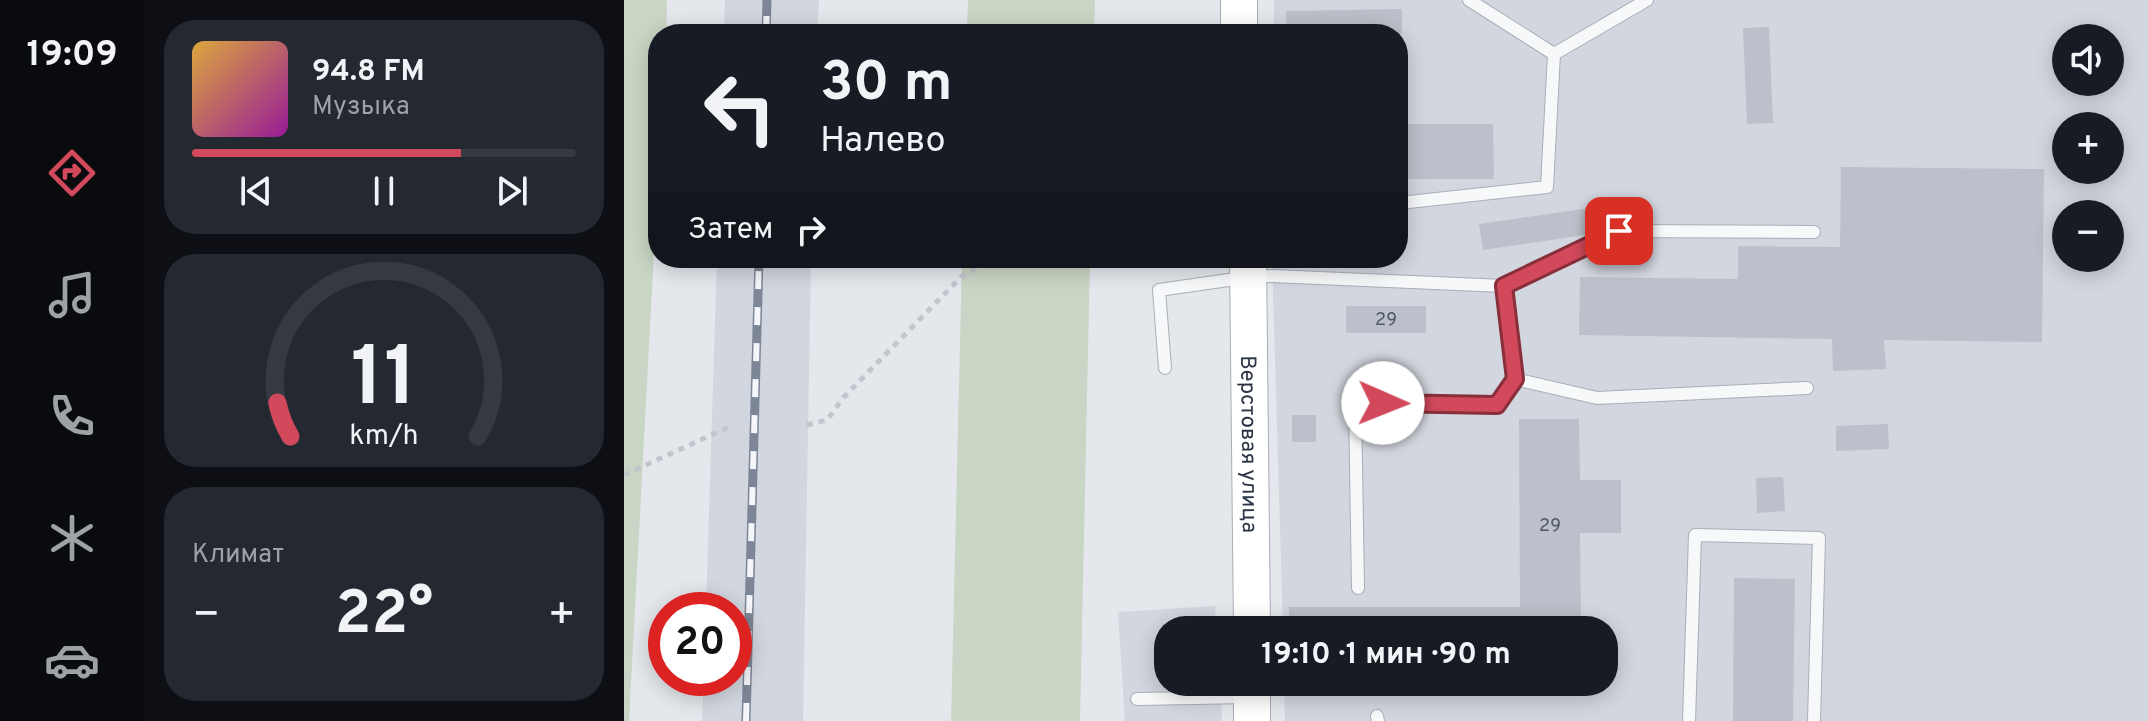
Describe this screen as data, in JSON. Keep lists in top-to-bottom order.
{
  "streets": {
    "street": ["Верстовая улица"]
  },
  "house_numbers": ["29", "29"],
  "page": {
    "tabs": "19:09",
    "map_buttons": ["+", "−"],
    "turn": ["30 m", "Налево"],
    "song": ["94.8 FM", "Музыка"],
    "then": "Затем",
    "tile": "Климат",
    "heat": ["−", "22°", "+"],
    "limit": "20",
    "trip": "19:10 · 1 мин · 90 m",
    "gauge": ["11", "km/h"]
  }
}
